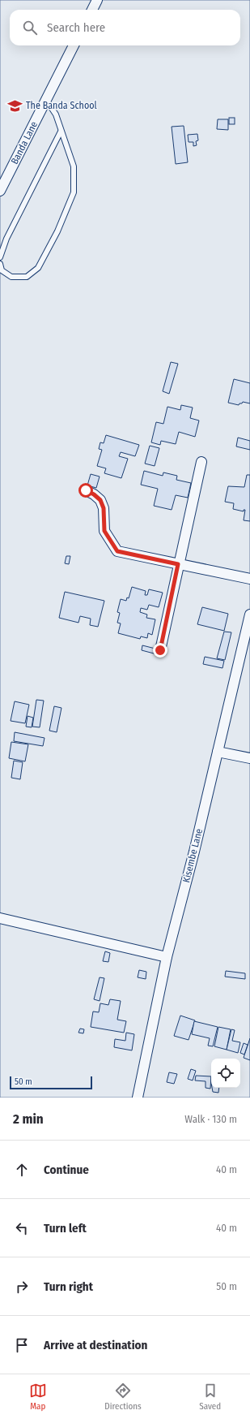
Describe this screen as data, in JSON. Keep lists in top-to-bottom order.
{
  "streets": {
    "street": ["Banda Lane", "Kisembe Lane"]
  },
  "places": {
    "school or university": ["The Banda School"]
  },
  "scale_bar": "50 m",
  "page": {
    "search": "Search here",
    "scale": "50 m",
    "heading": ["2 min", "Walk · 130 m"],
    "list": [
      ["Continue", "40 m"],
      ["Turn left", "40 m"],
      ["Turn right", "50 m"],
      "Arrive at destination"
    ],
    "nav": ["Map", "Directions", "Saved"]
  }
}
